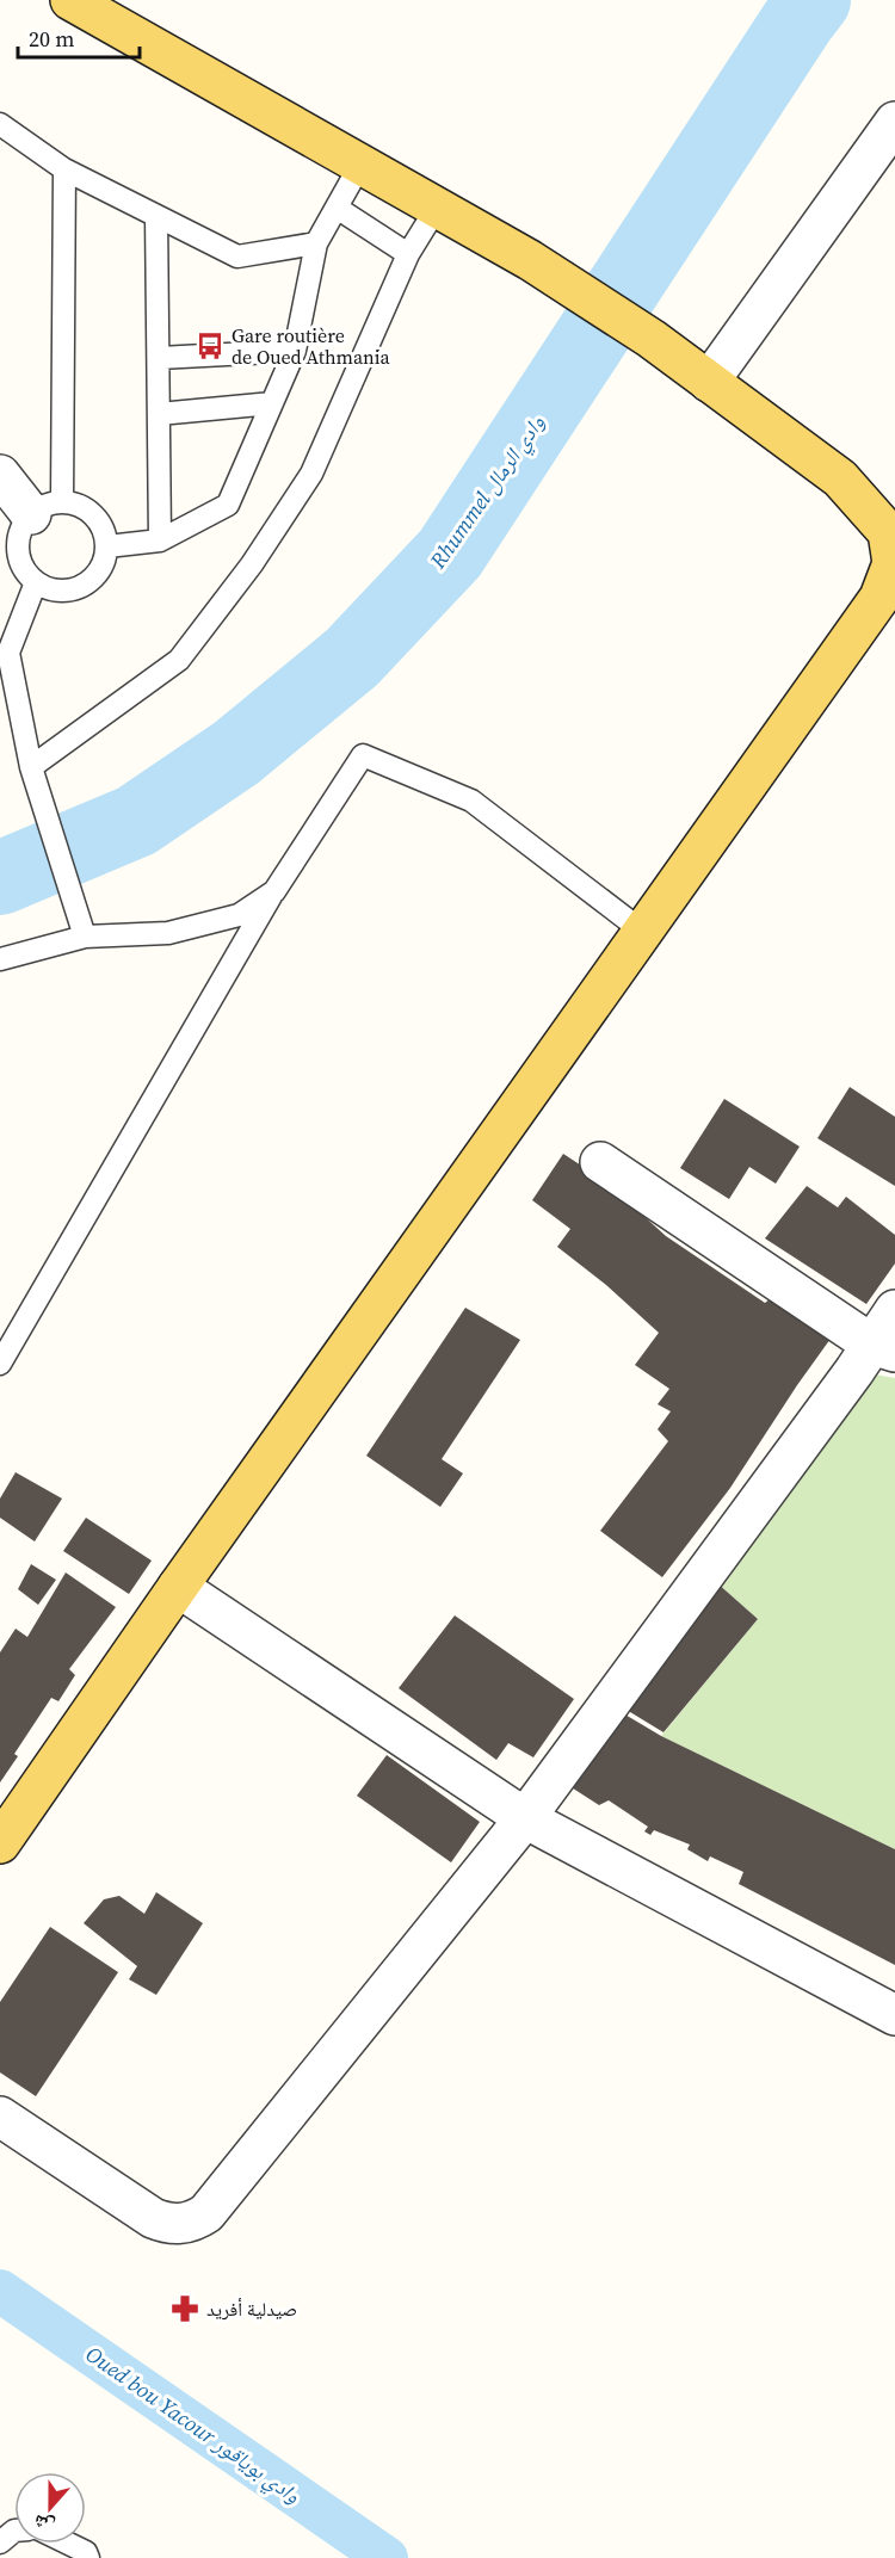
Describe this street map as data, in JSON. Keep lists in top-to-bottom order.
{
  "water": ["Rhummel وادي الرمال", "Oued bou Yacour وادي بوياقور"],
  "places": {
    "bus stop": ["Gare routière de Oued Athmania"],
    "pharmacy": ["صيدلية أفريد"]
  },
  "scale_bar": "20 m",
  "north": "bottom"
}
